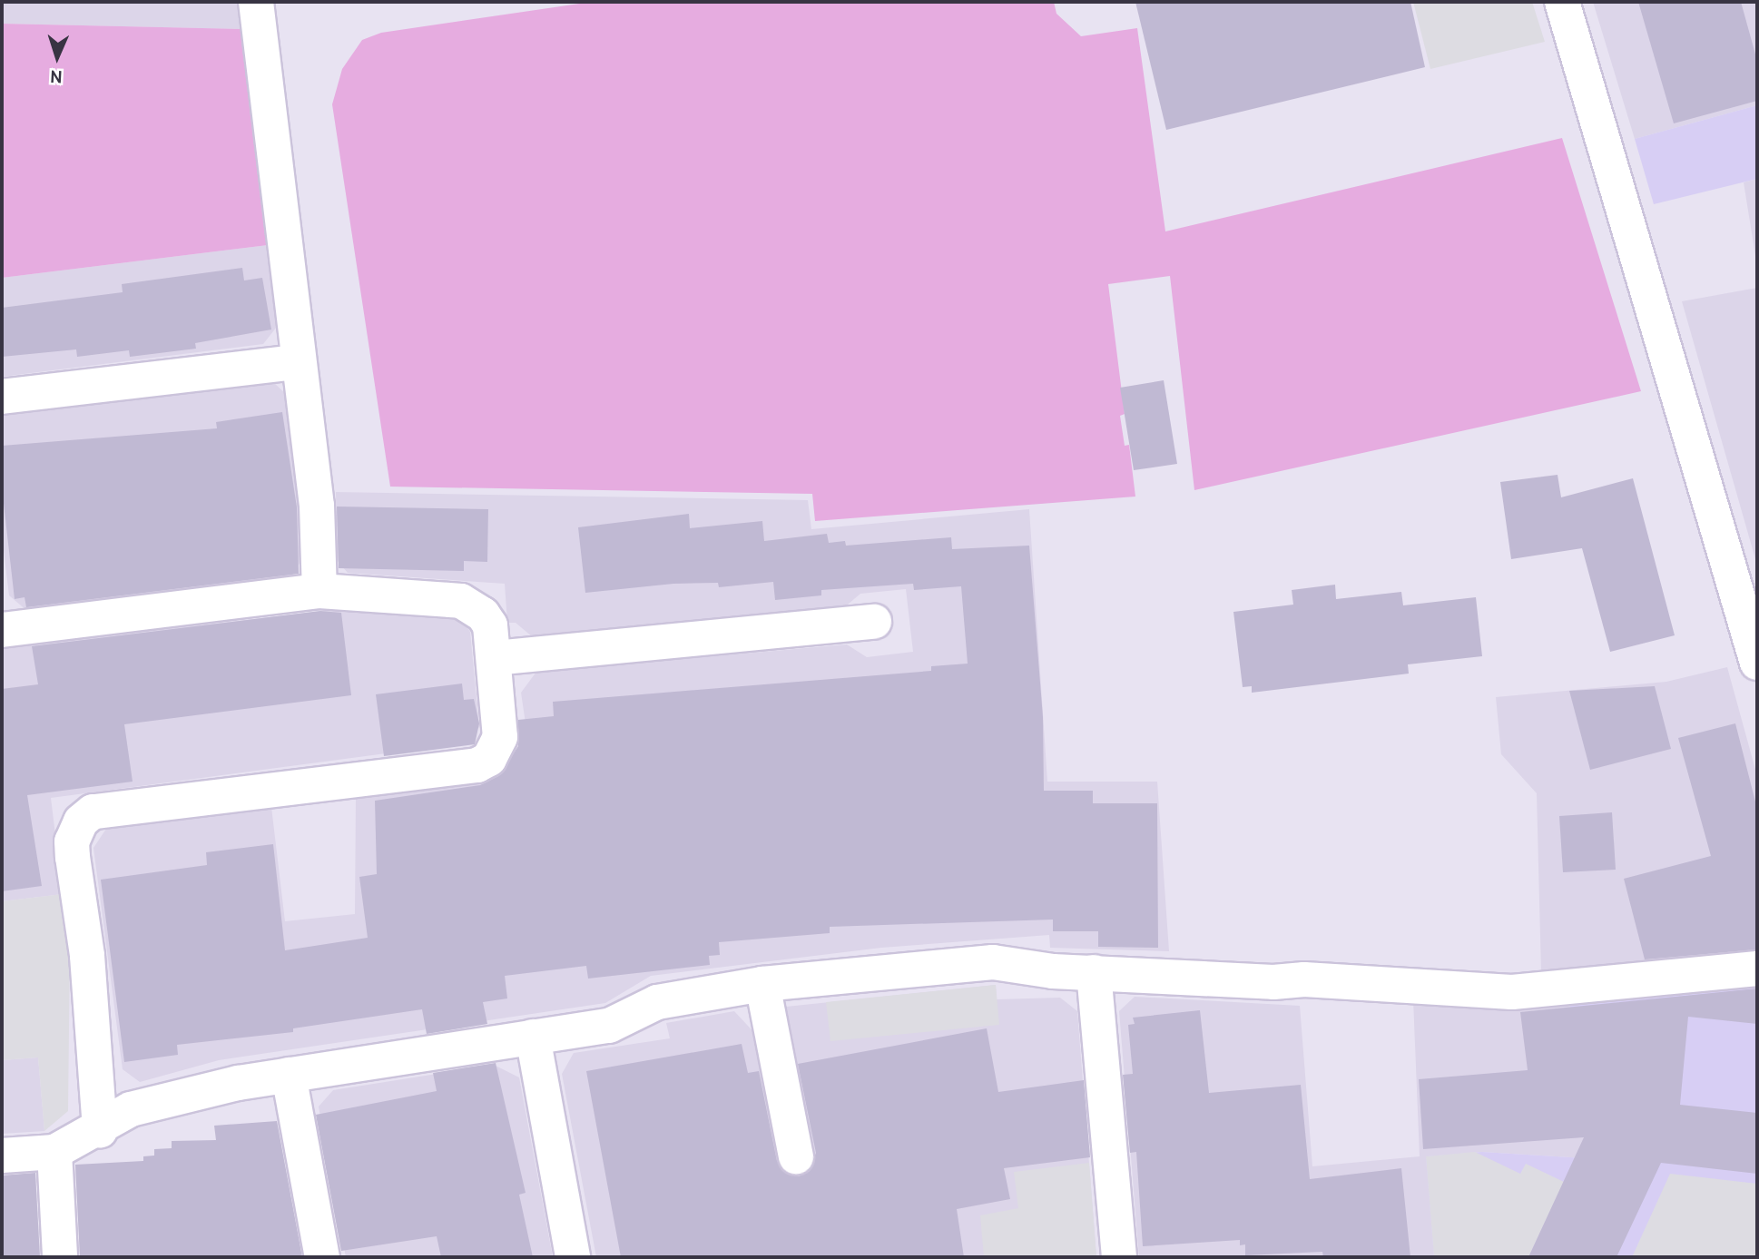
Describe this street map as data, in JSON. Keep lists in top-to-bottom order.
{
  "north": "bottom"
}
